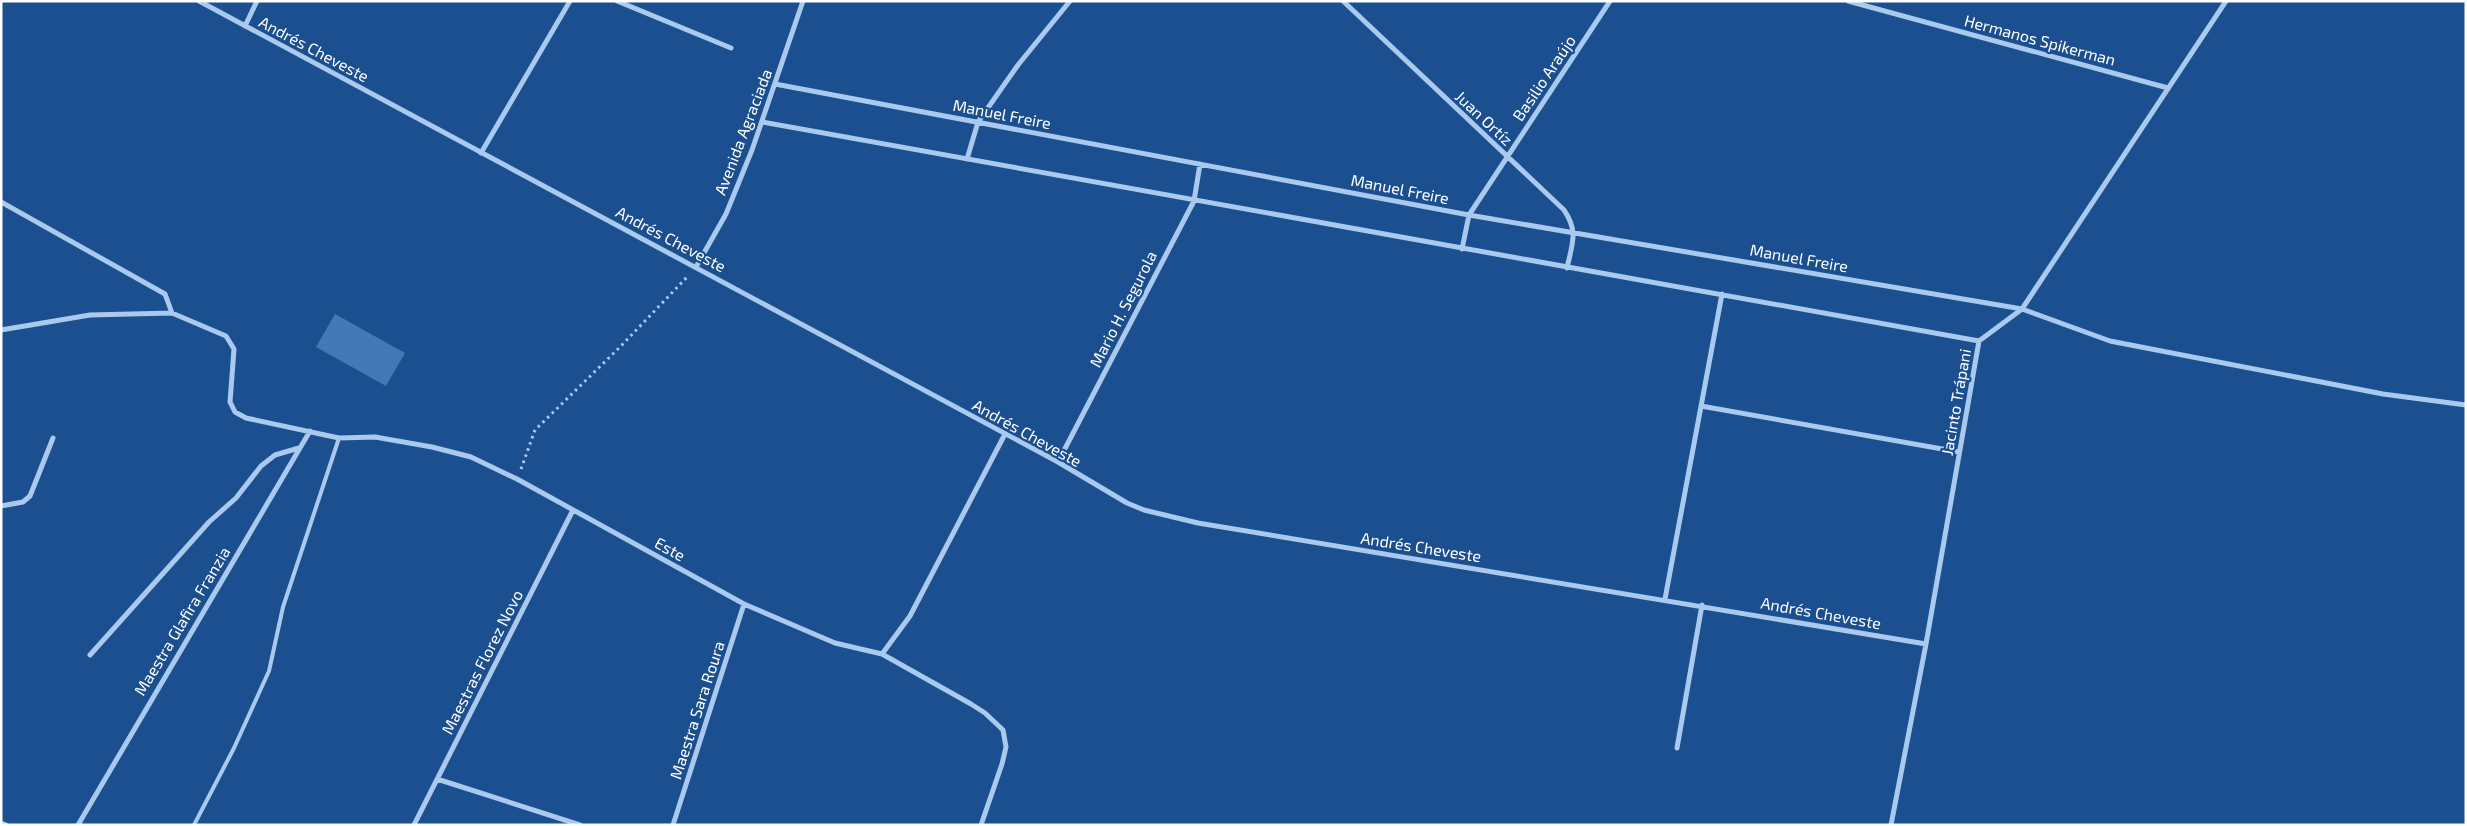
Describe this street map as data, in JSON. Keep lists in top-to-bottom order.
{
  "streets": {
    "street": [
      "Hermanos Spikerman",
      "Andrés Cheveste",
      "Basilio Araújo",
      "Manuel Freire",
      "Juan Ortíz",
      "Avenida Agraciada",
      "Mario H. Segurola",
      "Jacinto Trápani",
      "Este",
      "Maestra Glafira Franzia",
      "Maestras Florez Novo",
      "Maestra Sara Roura"
    ]
  },
  "crossings": [
    ["Hermanos Spikerman", "Jacinto Trápani"],
    ["Andrés Cheveste", "Avenida Agraciada"],
    ["Andrés Cheveste", "Mario H. Segurola"],
    ["Andrés Cheveste", "Jacinto Trápani"],
    ["Basilio Araújo", "Manuel Freire"],
    ["Basilio Araújo", "Juan Ortíz"],
    ["Manuel Freire", "Juan Ortíz"],
    ["Manuel Freire", "Avenida Agraciada"],
    ["Manuel Freire", "Mario H. Segurola"],
    ["Manuel Freire", "Jacinto Trápani"],
    ["Este", "Maestra Glafira Franzia"],
    ["Este", "Maestras Florez Novo"],
    ["Este", "Maestra Sara Roura"]
  ]
}
